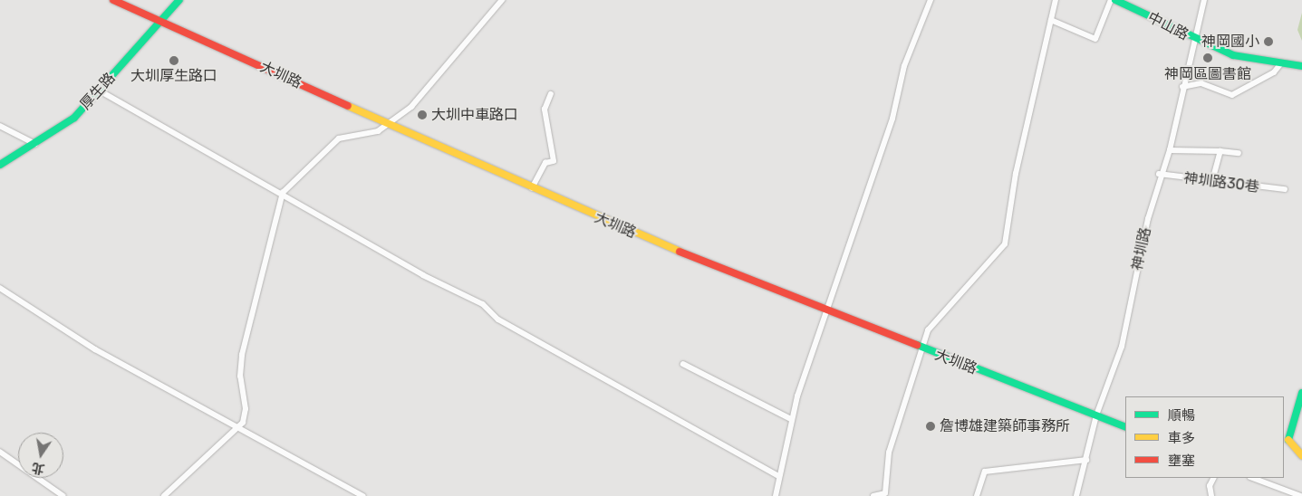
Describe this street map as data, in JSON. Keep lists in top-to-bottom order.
{
  "streets": {
    "street": [
      "中山路",
      "大圳路",
      "厚生路",
      "神圳路30巷",
      "神圳路"
    ]
  },
  "crossings": [
    ["中山路", "神圳路"],
    ["大圳路", "厚生路"],
    ["大圳路", "神圳路"],
    ["神圳路30巷", "神圳路"]
  ],
  "places": [
    "神岡國小",
    "神岡區圖書館",
    "大圳厚生路口",
    "大圳中車路口",
    "詹博雄建築師事務所"
  ],
  "legend": ["順暢", "車多", "壅塞"],
  "north": "bottom"
}
